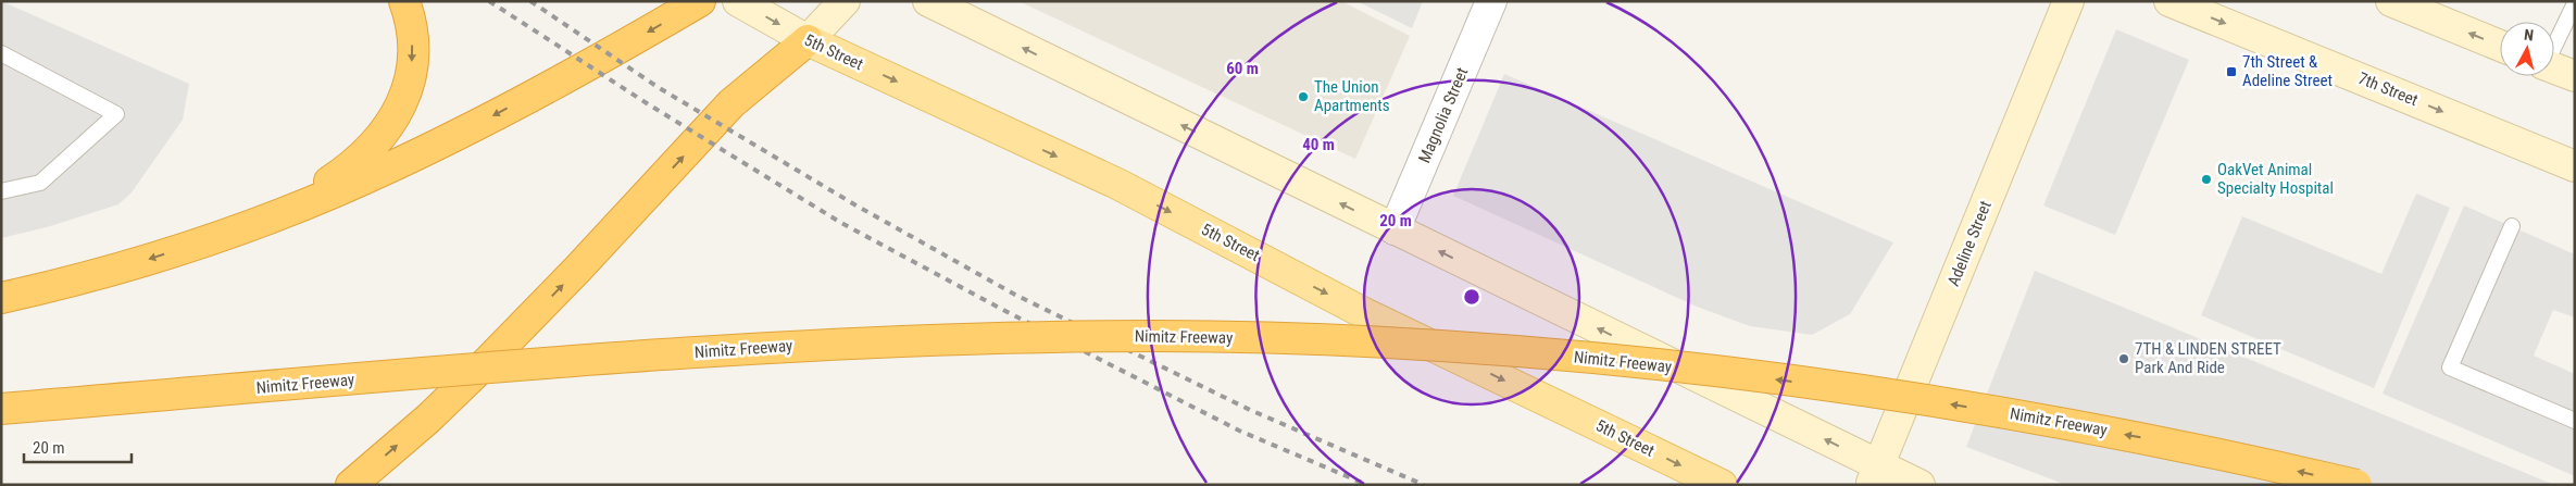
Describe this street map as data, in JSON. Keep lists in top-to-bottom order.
{
  "streets": {
    "highway": ["Nimitz Freeway"],
    "main road": ["5th Street", "7th Street", "Adeline Street"],
    "street": ["Magnolia Street"]
  },
  "one_way": ["Nimitz Freeway"],
  "places": {
    "transit": ["7th Street & Adeline Street"],
    "other": ["The Union Apartments", "OakVet Animal Specialty Hospital", "7TH & LINDEN STREET Park And Ride"]
  },
  "scale_bar": "20 m",
  "north": "top",
  "rings": ["60 m", "40 m", "20 m"]
}
